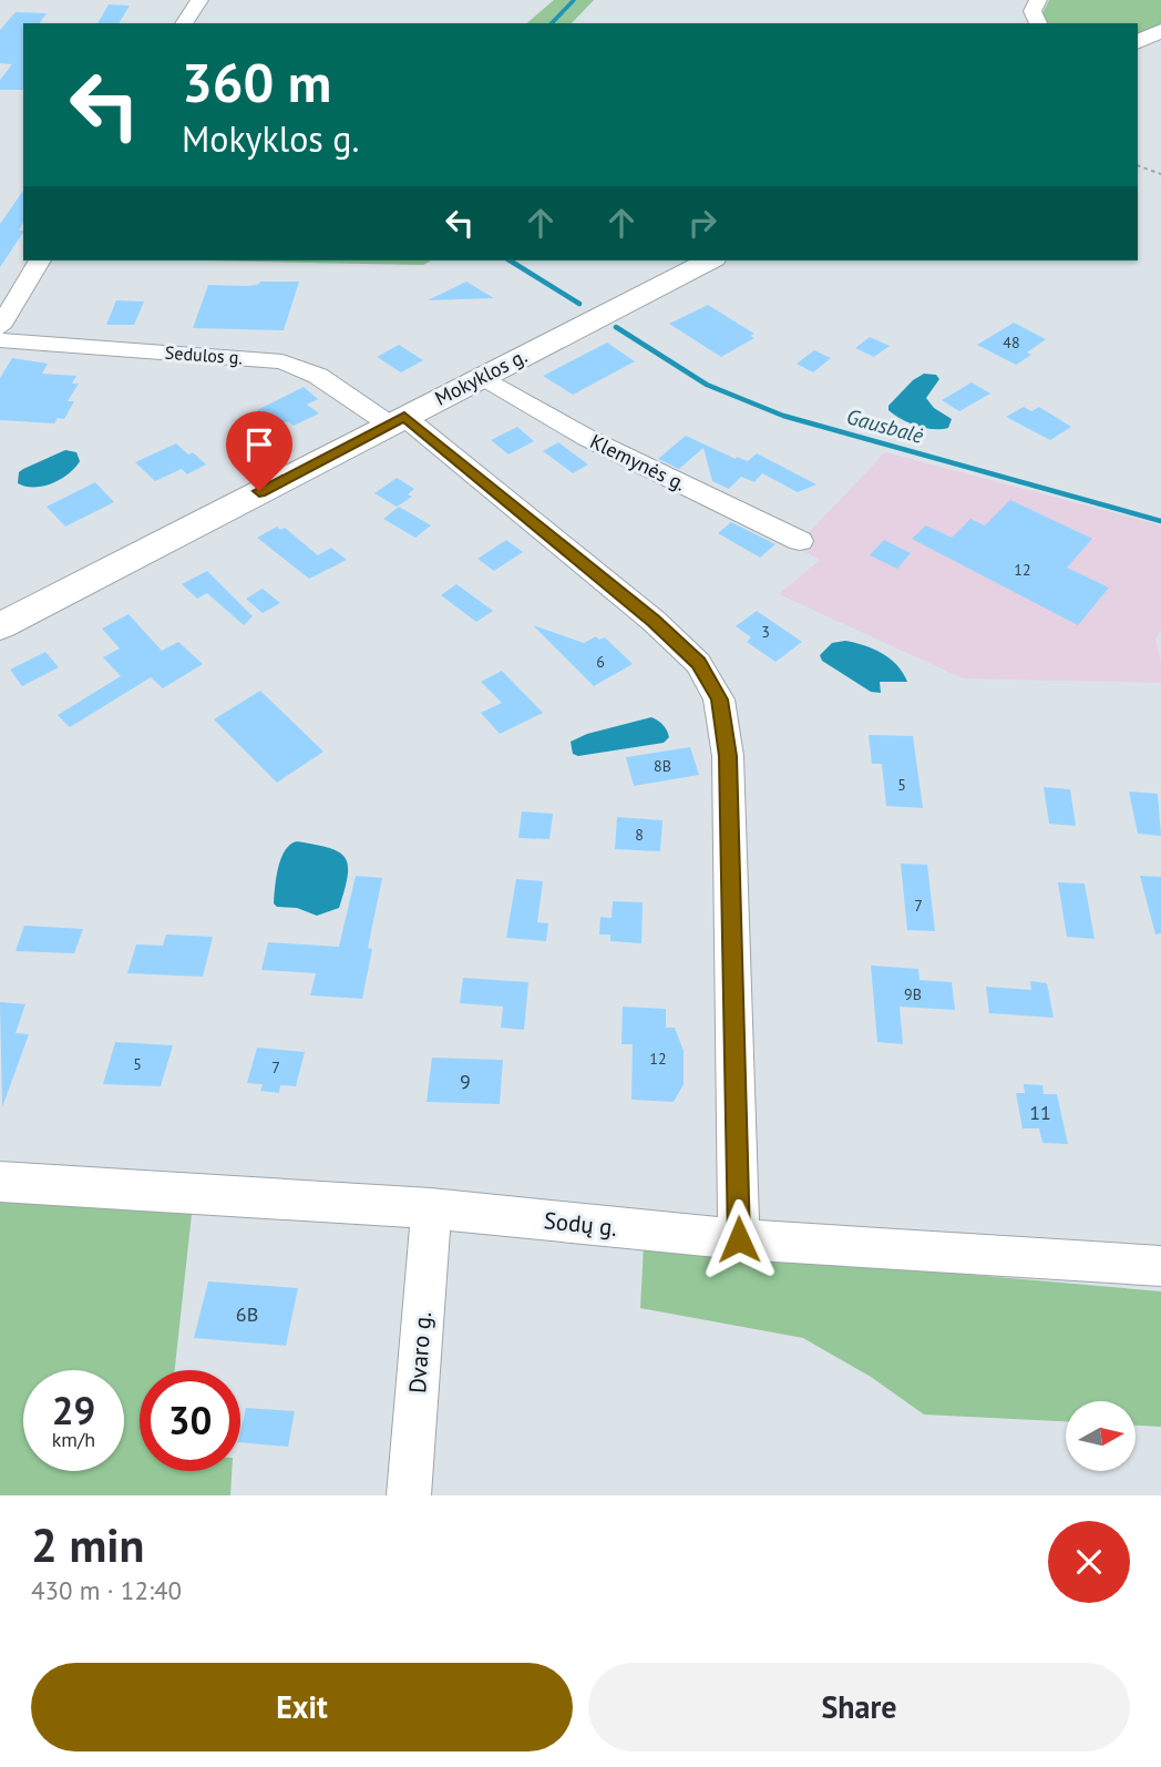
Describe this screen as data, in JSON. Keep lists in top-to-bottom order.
{
  "streets": {
    "main road": ["Mokyklos g."],
    "street": [
      "Sedulos g.",
      "Klemynės g.",
      "Sodų g.",
      "Dvaro g."
    ]
  },
  "crossings": [
    ["Sedulos g.", "Mokyklos g."],
    ["Sedulos g.", "Sodų g."],
    ["Mokyklos g.", "Klemynės g."],
    ["Sodų g.", "Dvaro g."]
  ],
  "water": ["Gausbalė"],
  "house_numbers": [
    "48",
    "12",
    "3",
    "6",
    "8B",
    "5",
    "8",
    "7",
    "9B",
    "12",
    "5",
    "7",
    "9",
    "11",
    "6B"
  ],
  "north": "right",
  "page": {
    "turn": ["360 m", "Mokyklos g."],
    "speed": "29 km/h",
    "limit": "30",
    "heading": ["2 min", "430 m · 12:40"],
    "buttons": ["Exit", "Share"]
  }
}
